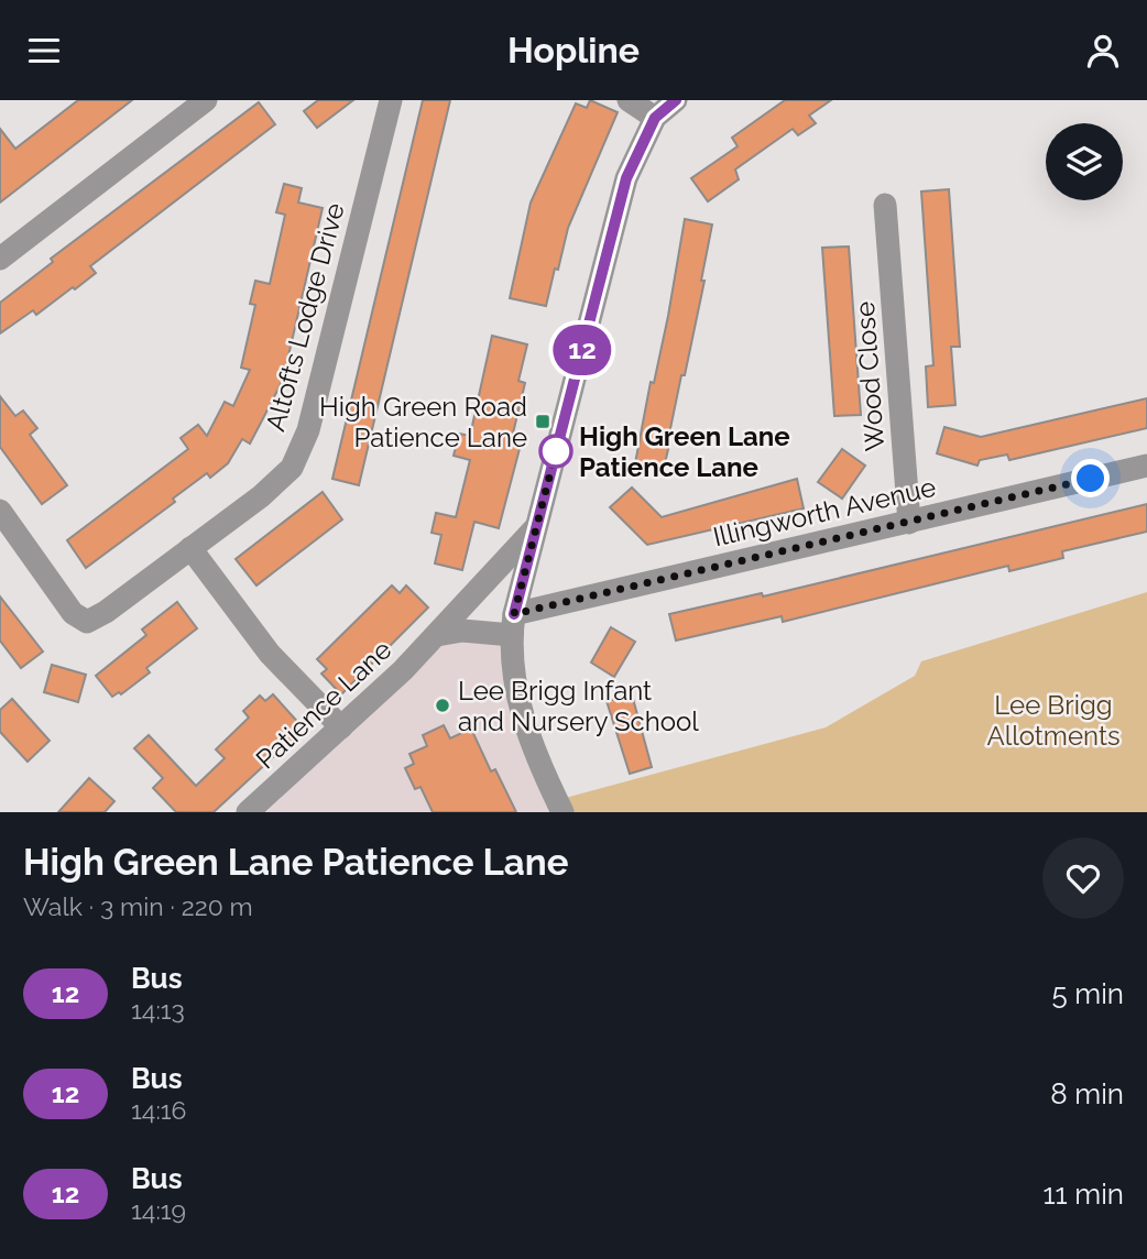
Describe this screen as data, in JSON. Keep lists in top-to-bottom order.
{
  "streets": {
    "street": [
      "Altofts Lodge Drive",
      "Wood Close",
      "Illingworth Avenue",
      "Patience Lane"
    ]
  },
  "crossings": [
    ["Wood Close", "Illingworth Avenue"]
  ],
  "parks": ["Lee Brigg Allotments"],
  "places": {
    "transit": ["High Green Road Patience Lane"],
    "other": ["High Green Lane Patience Lane", "Lee Brigg Infant and Nursery School"]
  },
  "lines": ["bus line 12"],
  "page": {
    "header": "Hopline",
    "on_map": "12",
    "heading": ["High Green Lane Patience Lane", "Walk · 3 min · 220 m"],
    "list": [
      {
        "mark": "12",
        "name": "Bus",
        "note": "14:13",
        "value": "5 min"
      },
      {
        "mark": "12",
        "name": "Bus",
        "note": "14:16",
        "value": "8 min"
      },
      {
        "mark": "12",
        "name": "Bus",
        "note": "14:19",
        "value": "11 min"
      }
    ]
  }
}
